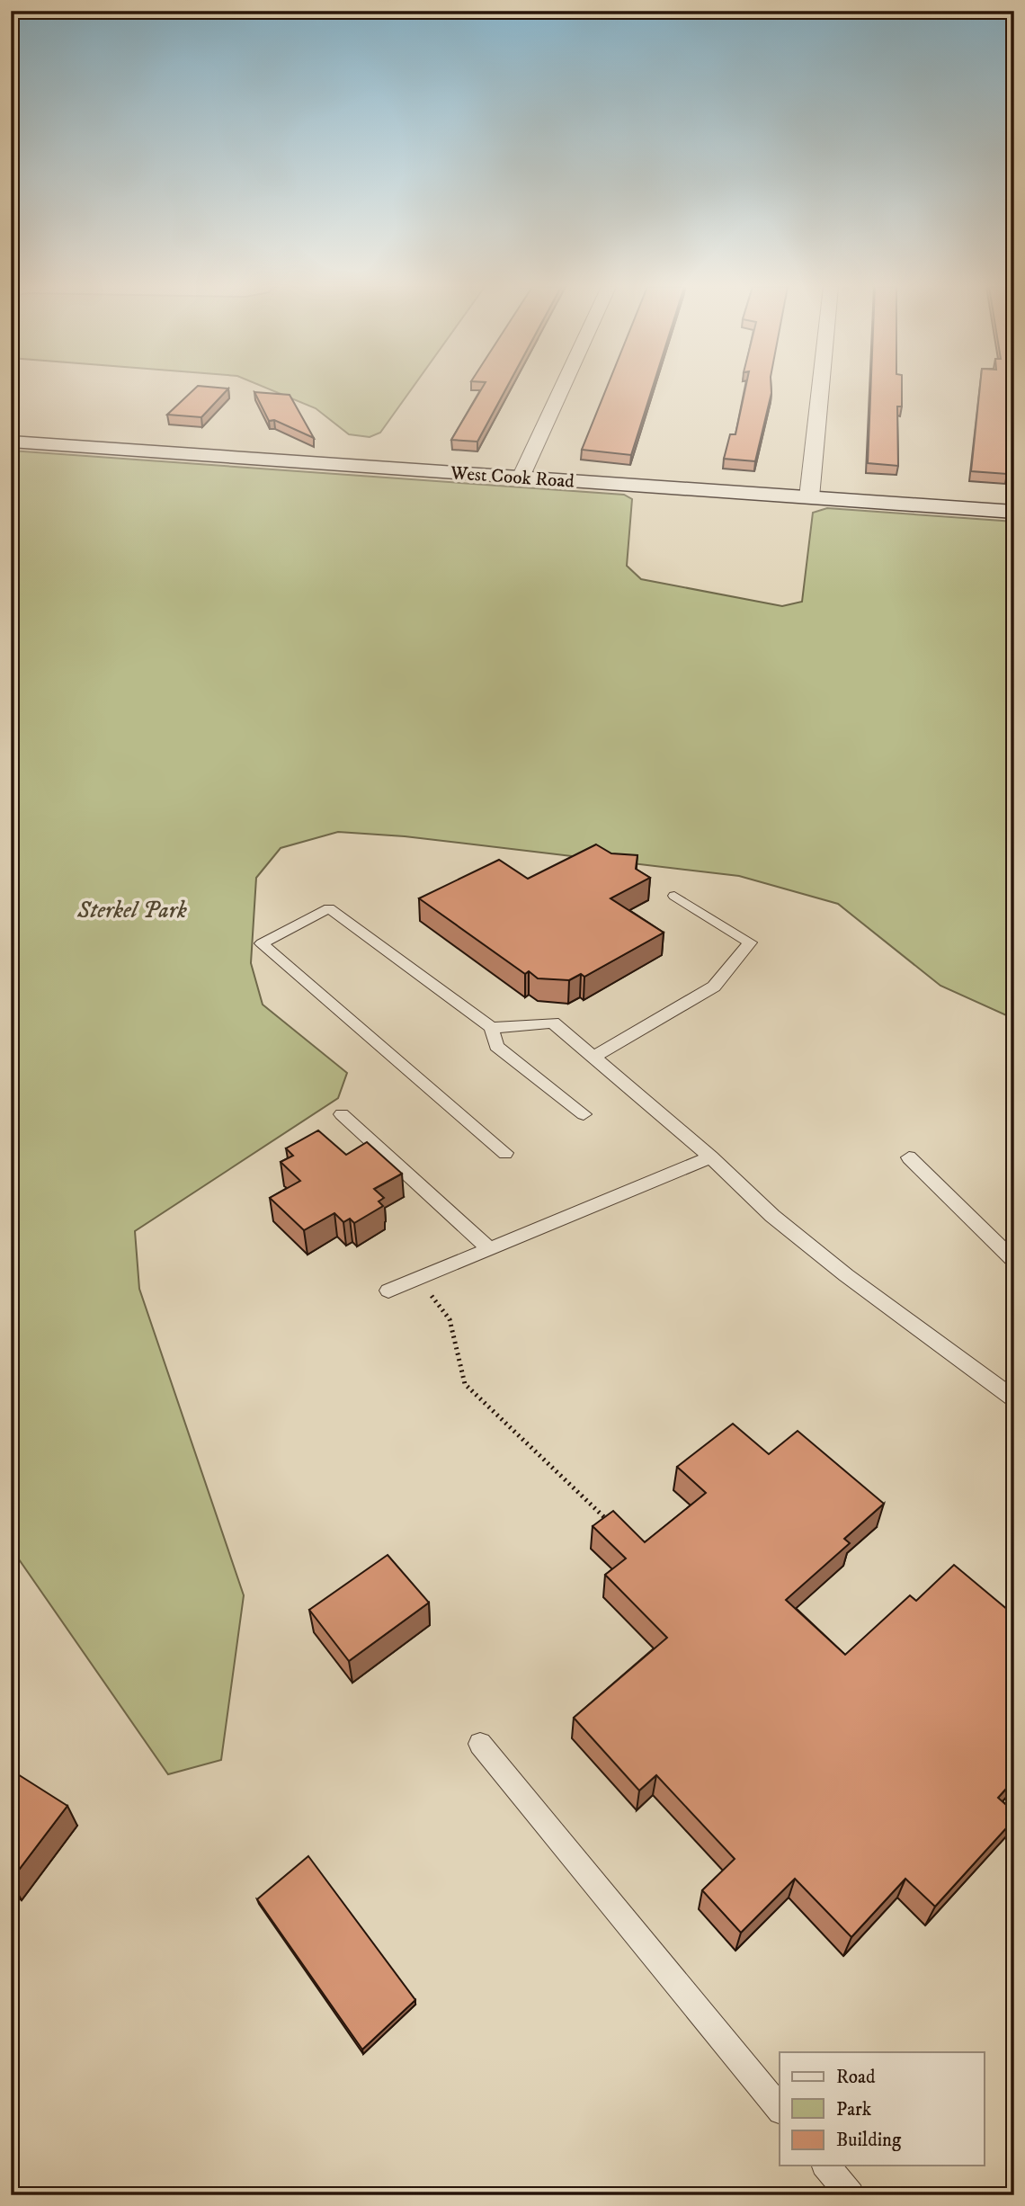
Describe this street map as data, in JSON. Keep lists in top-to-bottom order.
{
  "streets": {
    "main road": ["West Cook Road"]
  },
  "parks": ["Sterkel Park"],
  "legend": ["Road", "Park", "Building"]
}
